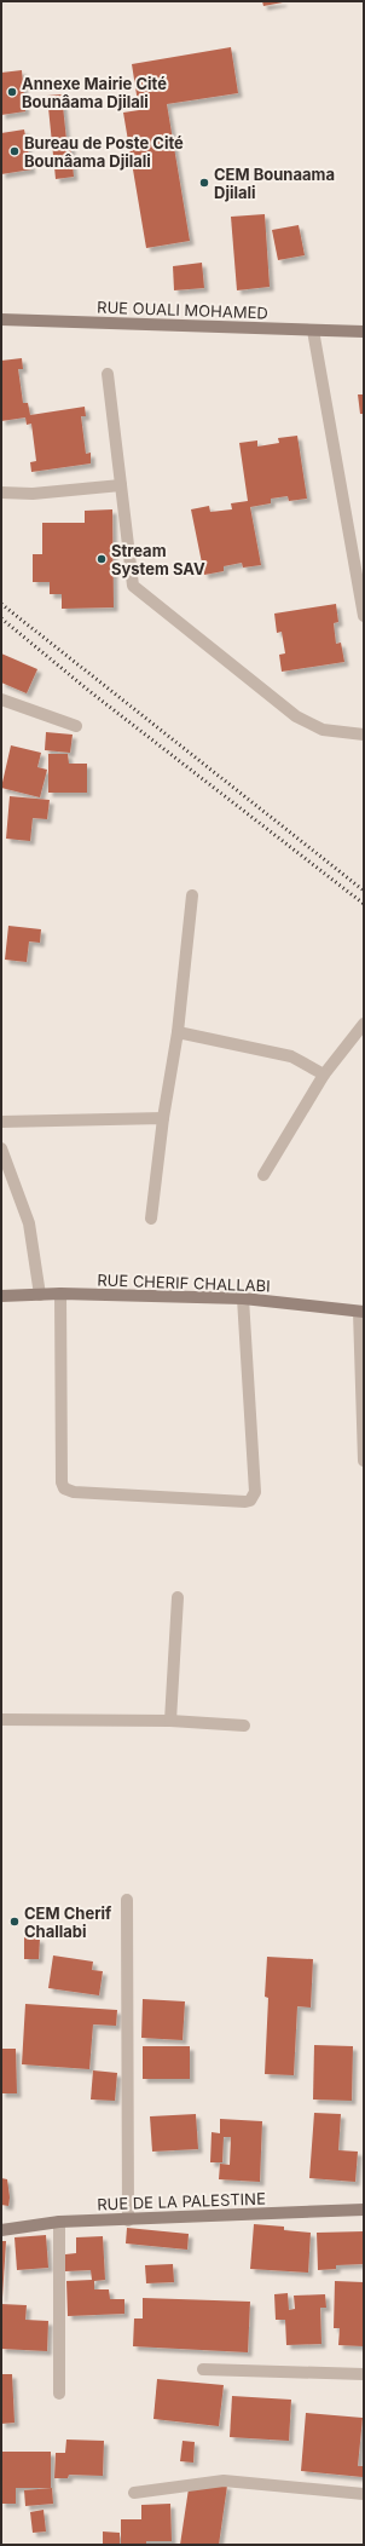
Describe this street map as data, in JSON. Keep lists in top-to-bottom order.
{
  "streets": {
    "street": ["RUE OUALI MOHAMED", "RUE CHERIF CHALLABI", "RUE DE LA PALESTINE"]
  },
  "places": [
    "Annexe Mairie Cité Bounâama Djilali",
    "Bureau de Poste Cité Bounâama Djilali",
    "CEM Bounaama Djilali",
    "Stream System SAV",
    "CEM Cherif Challabi"
  ]
}
